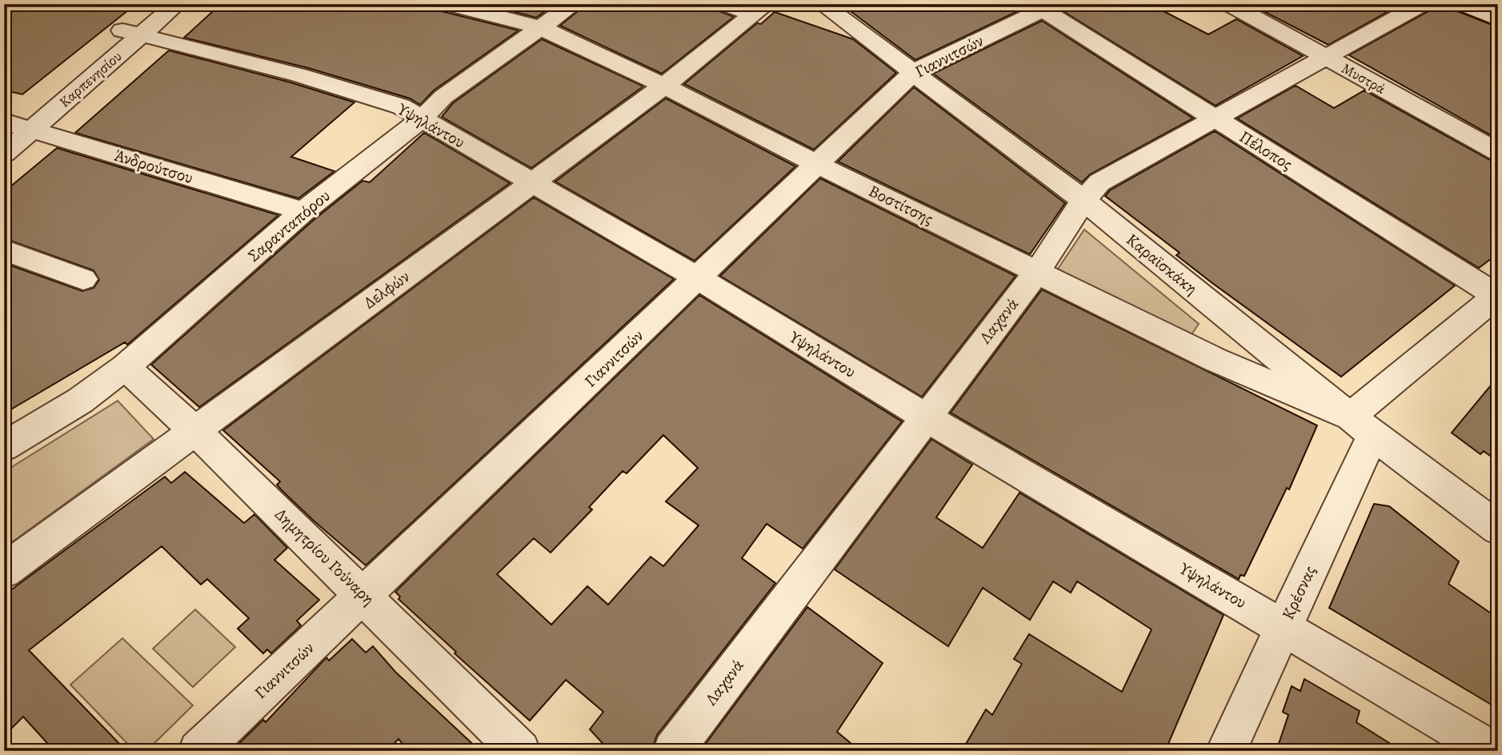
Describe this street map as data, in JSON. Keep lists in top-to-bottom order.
{
  "streets": {
    "street": [
      "Γιαννιτσών",
      "Μυστρά",
      "Καρπενησίου",
      "Υψηλάντου",
      "Πέλοπος",
      "Άνδρούτσου",
      "Βοστίτσης",
      "Σαρανταπόρου",
      "Καραϊσκάκη",
      "Δελφών",
      "Λαχανά",
      "Δημητρίου Γούναρη",
      "Κρέσνας"
    ]
  },
  "crossings": [
    ["Γιαννιτσών", "Υψηλάντου"],
    ["Γιαννιτσών", "Πέλοπος"],
    ["Γιαννιτσών", "Βοστίτσης"],
    ["Γιαννιτσών", "Καραϊσκάκη"],
    ["Γιαννιτσών", "Δημητρίου Γούναρη"],
    ["Μυστρά", "Λαχανά"],
    ["Καρπενησίου", "Υψηλάντου"],
    ["Καρπενησίου", "Άνδρούτσου"],
    ["Υψηλάντου", "Σαρανταπόρου"],
    ["Υψηλάντου", "Δελφών"],
    ["Υψηλάντου", "Λαχανά"],
    ["Υψηλάντου", "Κρέσνας"],
    ["Πέλοπος", "Λαχανά"],
    ["Πέλοπος", "Κρέσνας"],
    ["Άνδρούτσου", "Σαρανταπόρου"],
    ["Βοστίτσης", "Σαρανταπόρου"],
    ["Βοστίτσης", "Καραϊσκάκη"],
    ["Βοστίτσης", "Δελφών"],
    ["Βοστίτσης", "Λαχανά"],
    ["Βοστίτσης", "Κρέσνας"],
    ["Σαρανταπόρου", "Δημητρίου Γούναρη"],
    ["Καραϊσκάκη", "Λαχανά"],
    ["Καραϊσκάκη", "Κρέσνας"],
    ["Δελφών", "Δημητρίου Γούναρη"]
  ]
}
